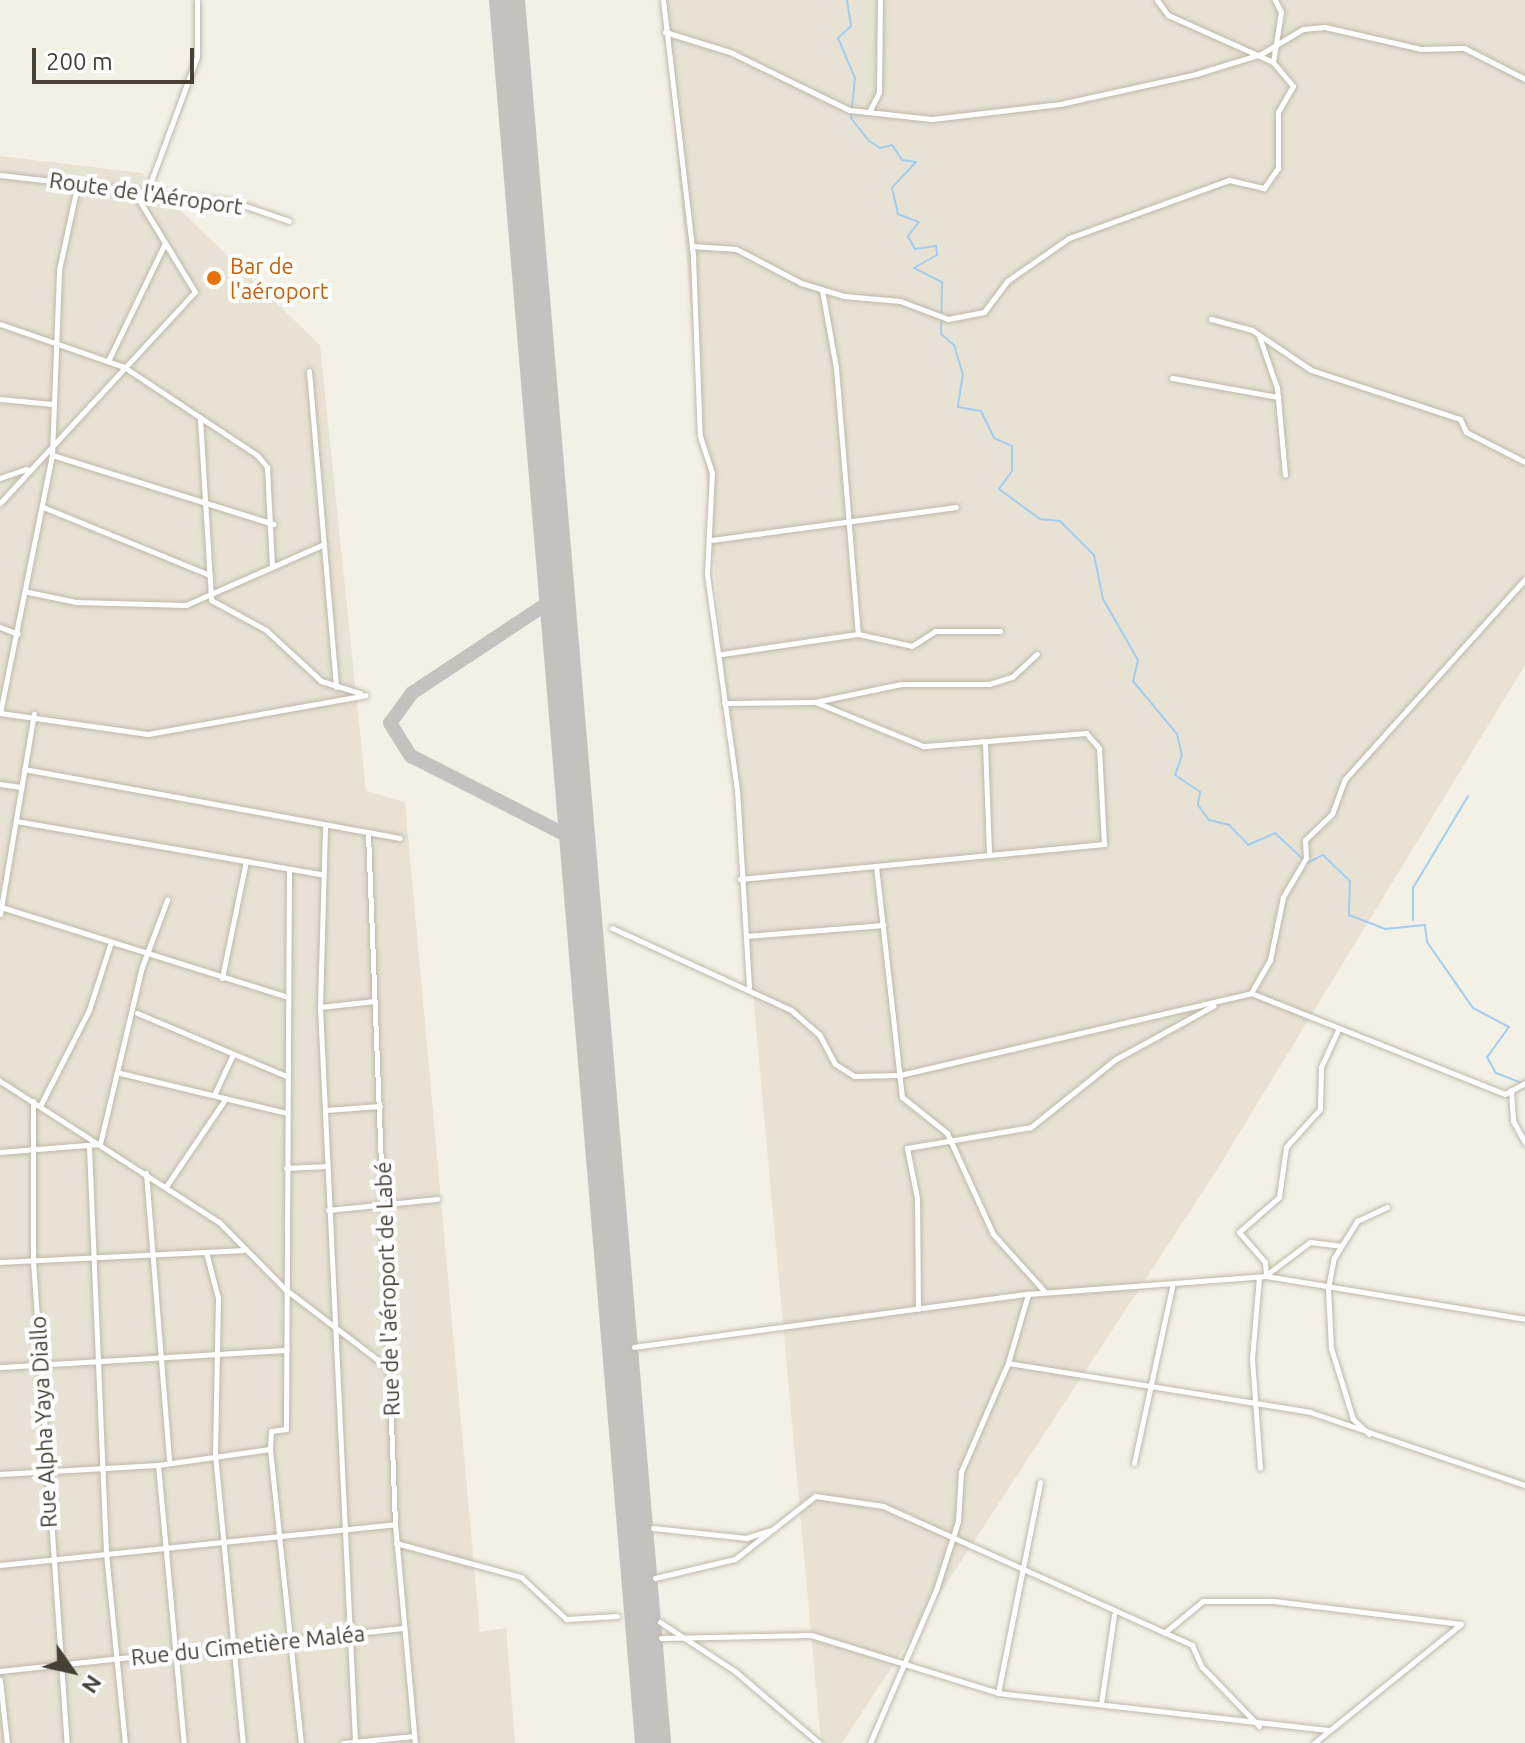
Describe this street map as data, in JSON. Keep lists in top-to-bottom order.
{
  "streets": {
    "street": [
      "Route de l'Aéroport",
      "Rue de l'aéroport de Labé",
      "Rue Alpha Yaya Diallo",
      "Rue du Cimetière Maléa"
    ]
  },
  "crossings": [
    ["Rue de l'aéroport de Labé", "Rue du Cimetière Maléa"],
    ["Rue Alpha Yaya Diallo", "Rue du Cimetière Maléa"]
  ],
  "places": ["Bar de l'aéroport"],
  "scale_bar": "200 m",
  "north": "bottom right"
}
